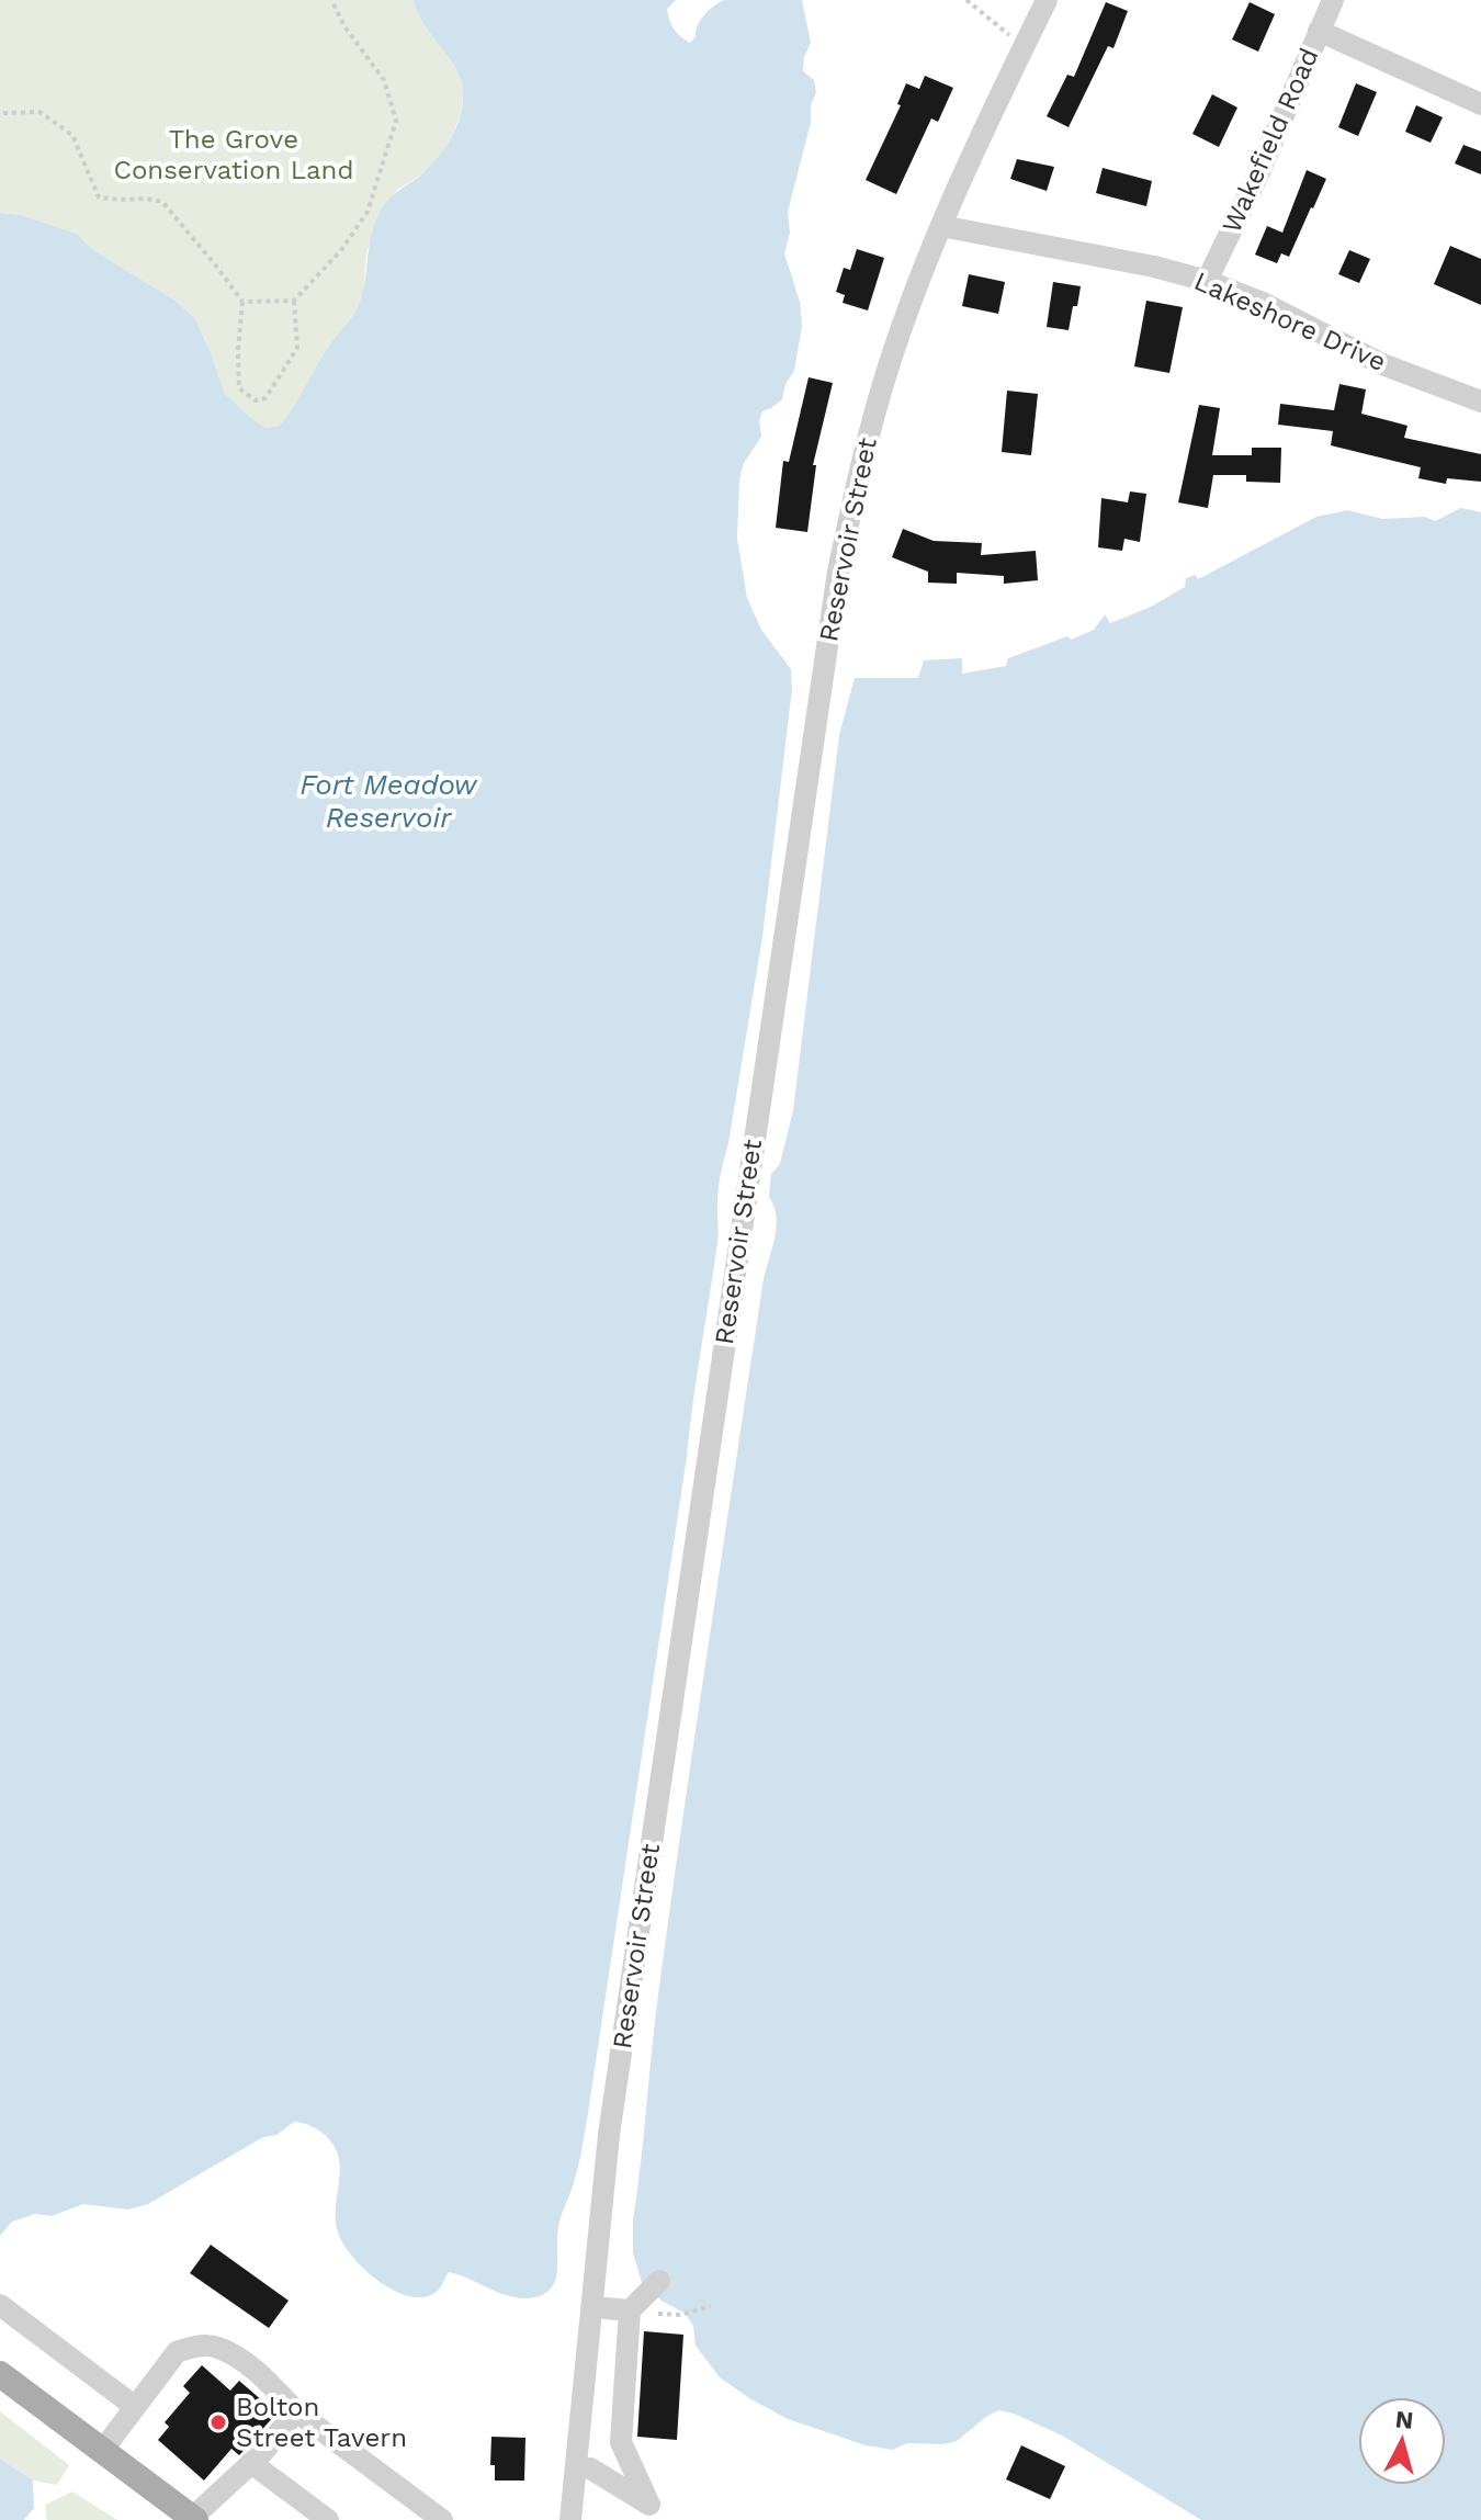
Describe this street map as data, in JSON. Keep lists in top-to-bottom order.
{
  "streets": {
    "street": ["Wakefield Road", "Lakeshore Drive", "Reservoir Street"]
  },
  "crossings": [
    ["Wakefield Road", "Lakeshore Drive"],
    ["Lakeshore Drive", "Reservoir Street"]
  ],
  "water": ["Fort Meadow Reservoir"],
  "parks": ["The Grove Conservation Land"],
  "places": ["Bolton Street Tavern"],
  "north": "top"
}
